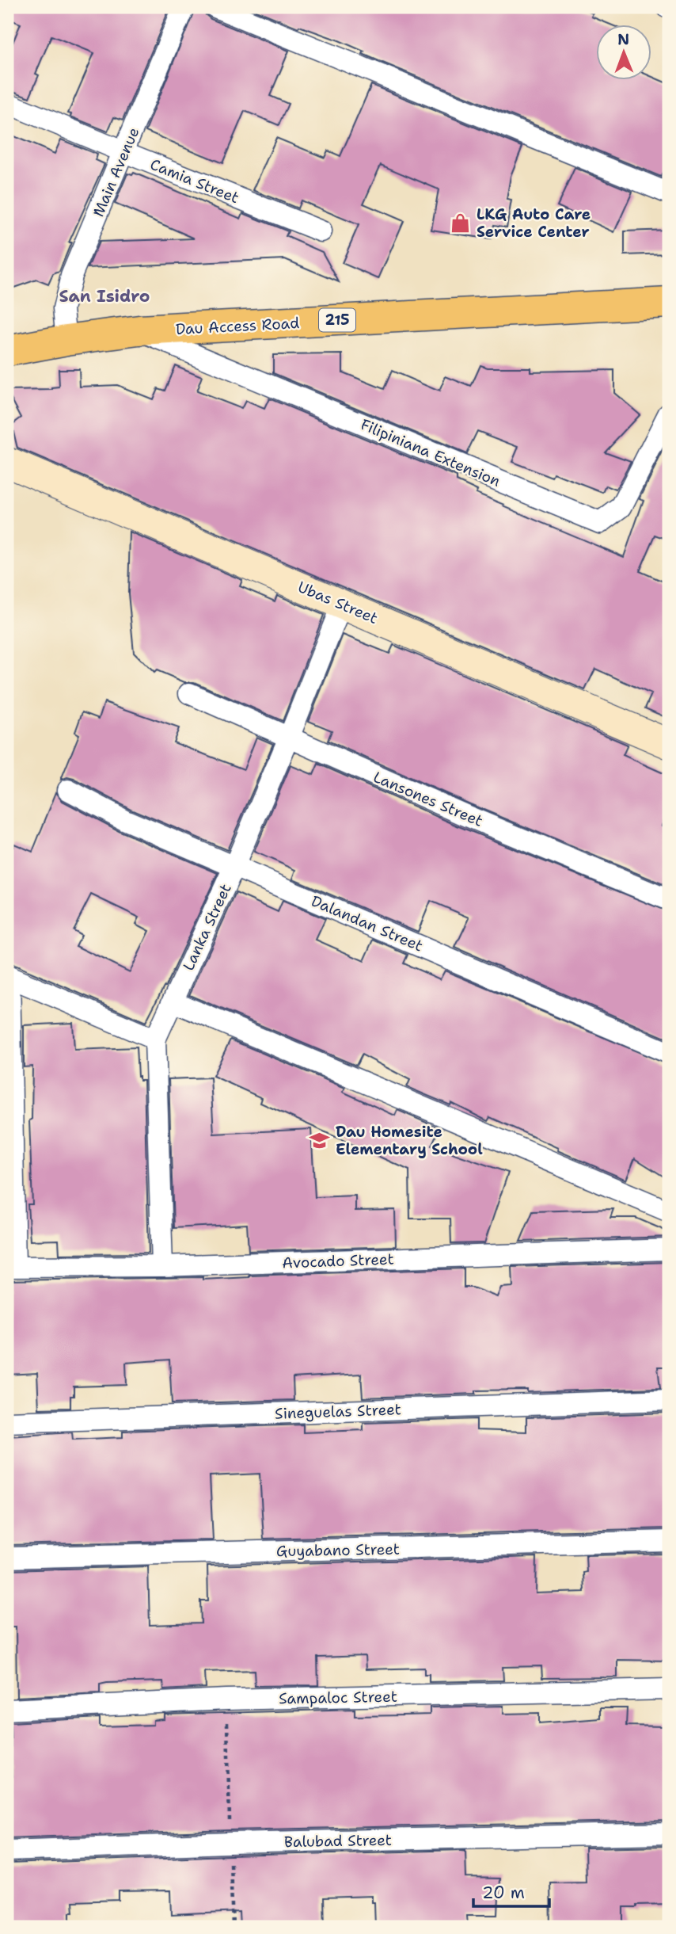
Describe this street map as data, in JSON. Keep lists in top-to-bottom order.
{
  "streets": {
    "main road": ["215", "Dau Access Road"],
    "street": [
      "Main Avenue",
      "Camia Street",
      "Filipiniana Extension",
      "Ubas Street",
      "Lansones Street",
      "Dalandan Street",
      "Lanka Street",
      "Avocado Street",
      "Sineguelas Street",
      "Guyabano Street",
      "Sampaloc Street",
      "Balubad Street"
    ]
  },
  "crossings": [
    ["Main Avenue", "Camia Street"],
    ["Main Avenue", "Dau Access Road"],
    ["Dau Access Road", "Filipiniana Extension"],
    ["Ubas Street", "Lanka Street"],
    ["Lansones Street", "Lanka Street"],
    ["Dalandan Street", "Lanka Street"],
    ["Lanka Street", "Avocado Street"]
  ],
  "districts": ["San Isidro"],
  "places": {
    "shop": ["LKG Auto Care Service Center"],
    "school or university": ["Dau Homesite Elementary School"]
  },
  "scale_bar": "20 m",
  "north": "top"
}
